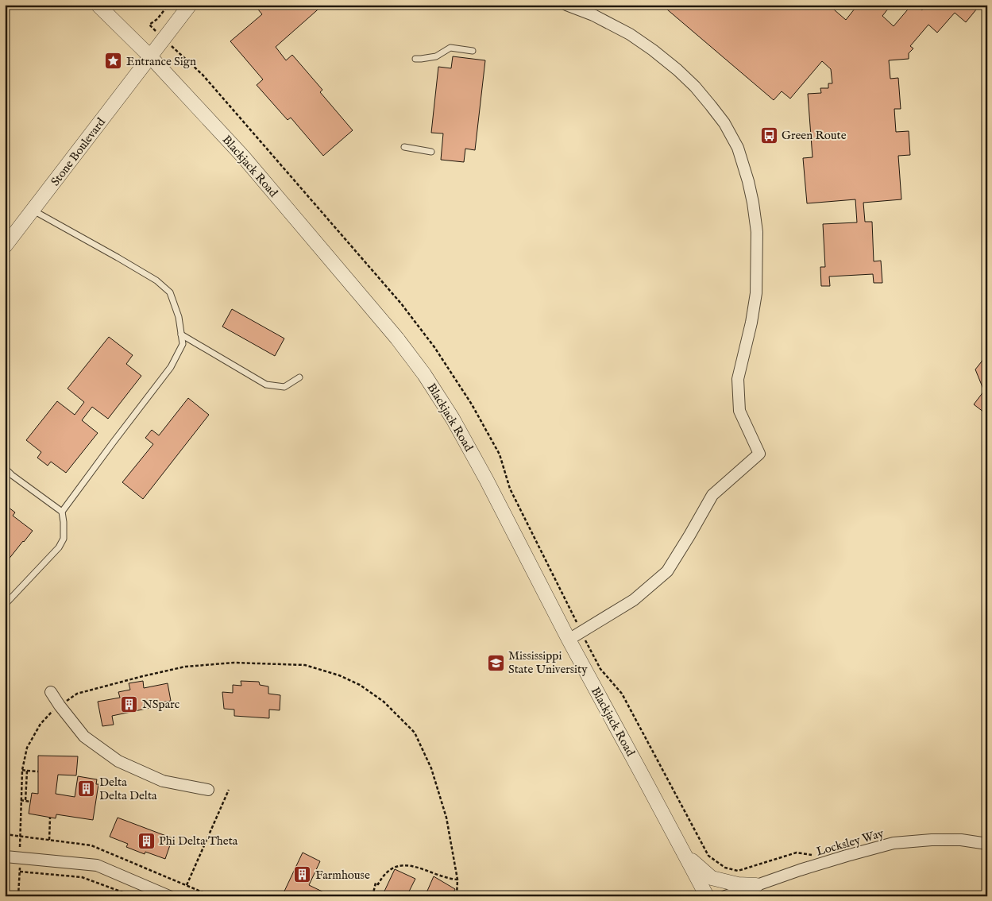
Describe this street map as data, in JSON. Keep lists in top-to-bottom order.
{
  "streets": {
    "street": ["Stone Boulevard", "Blackjack Road", "Locksley Way"]
  },
  "crossings": [
    ["Stone Boulevard", "Blackjack Road"]
  ],
  "places": {
    "place": ["Entrance Sign"],
    "bus stop": ["Green Route"],
    "school or university": ["Mississippi State University"],
    "building": [
      "NSparc",
      "Delta Delta Delta",
      "Phi Delta Theta",
      "Farmhouse"
    ]
  }
}
